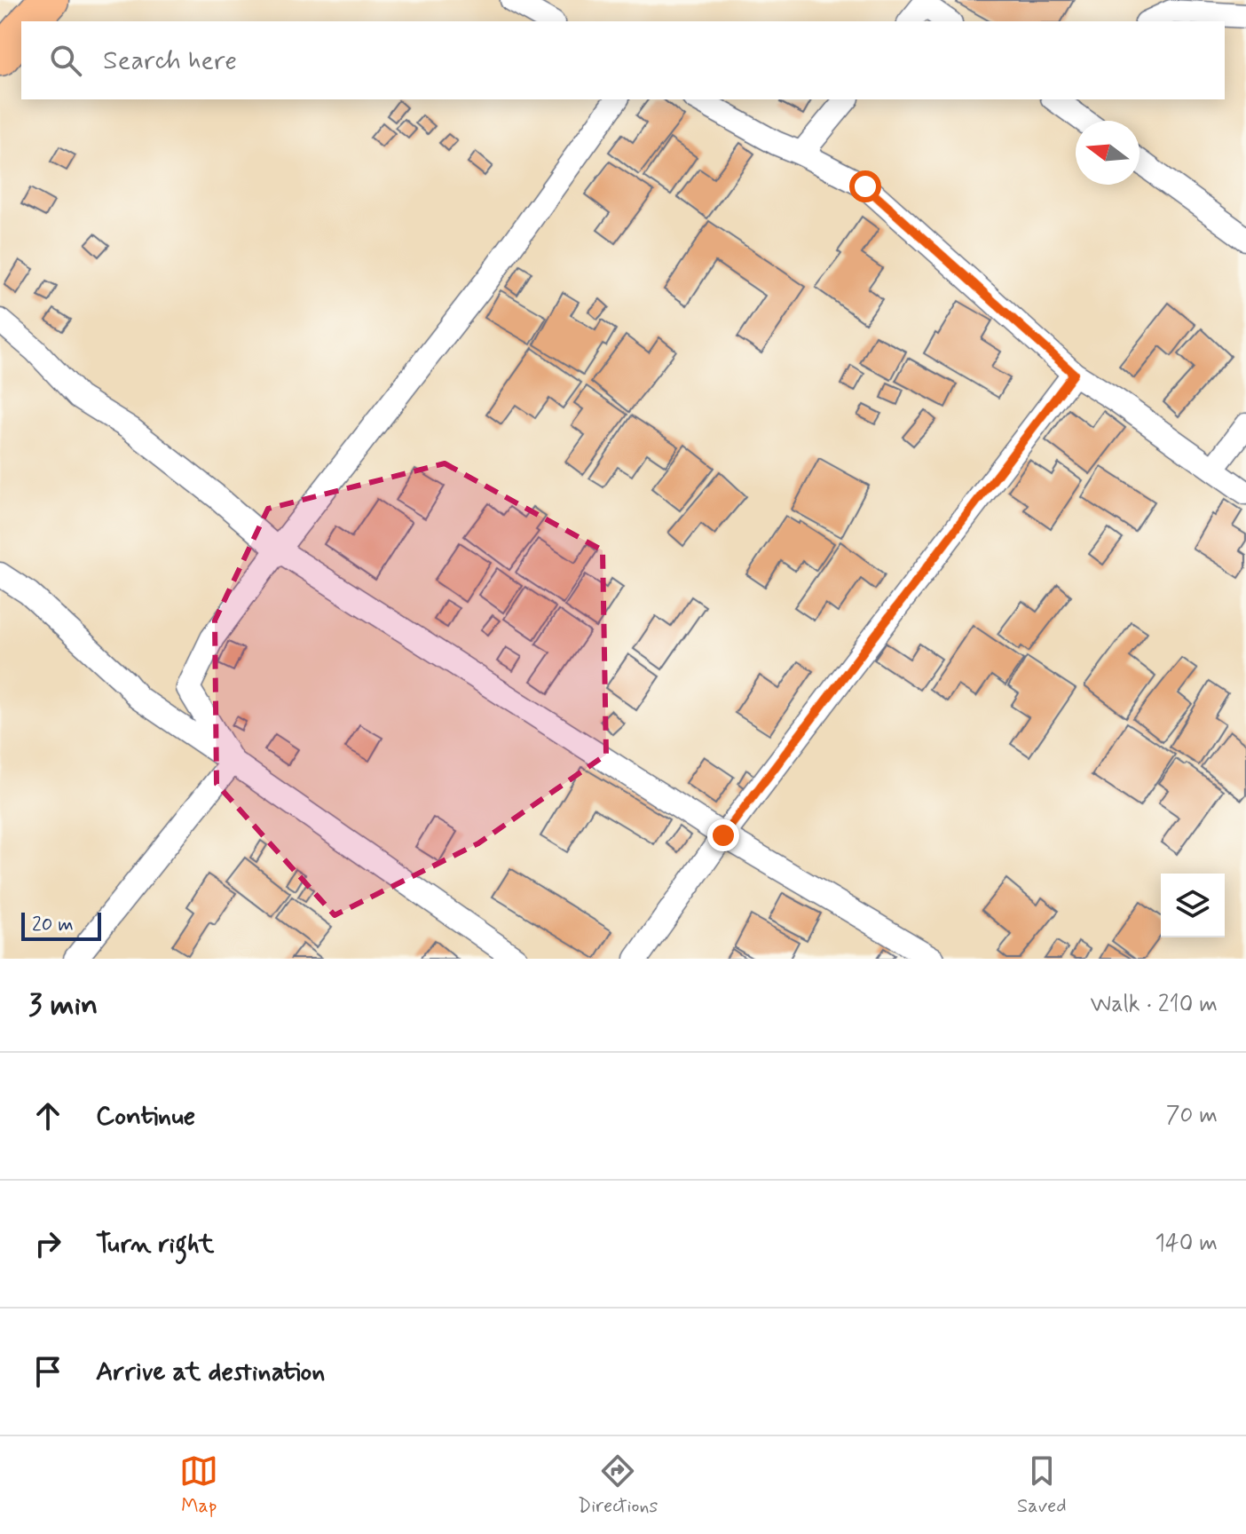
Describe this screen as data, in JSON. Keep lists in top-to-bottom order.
{
  "scale_bar": "20 m",
  "north": "left",
  "page": {
    "search": "Search here",
    "scale": "20 m",
    "heading": ["3 min", "Walk · 210 m"],
    "list": [
      ["Continue", "70 m"],
      ["Turn right", "140 m"],
      "Arrive at destination"
    ],
    "nav": ["Map", "Directions", "Saved"]
  }
}
